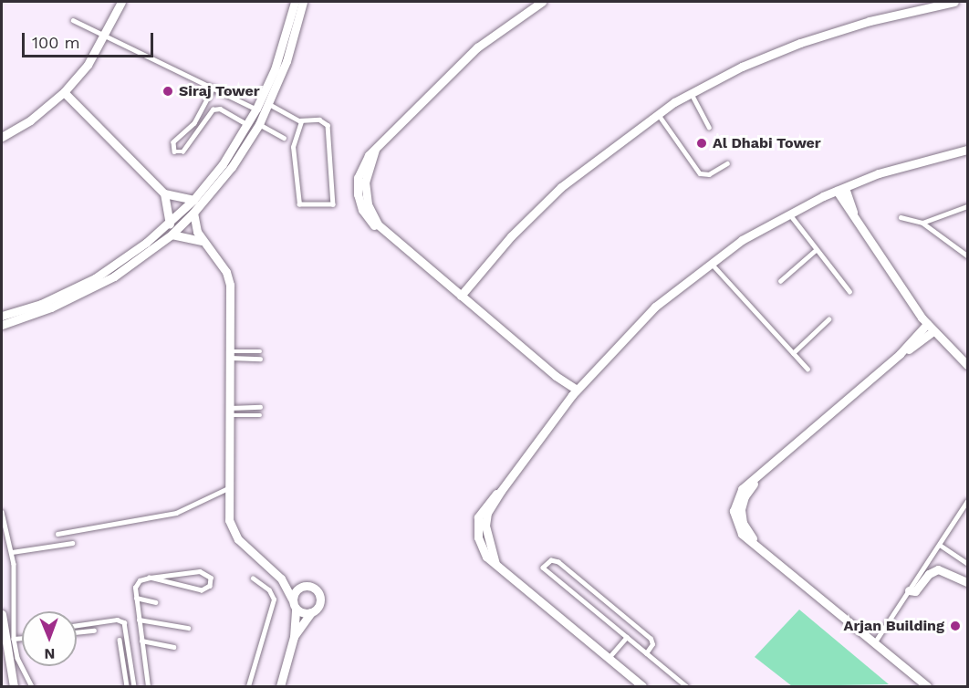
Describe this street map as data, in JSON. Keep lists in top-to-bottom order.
{
  "places": ["Siraj Tower", "Al Dhabi Tower", "Arjan Building"],
  "scale_bar": "100 m",
  "north": "bottom"
}
